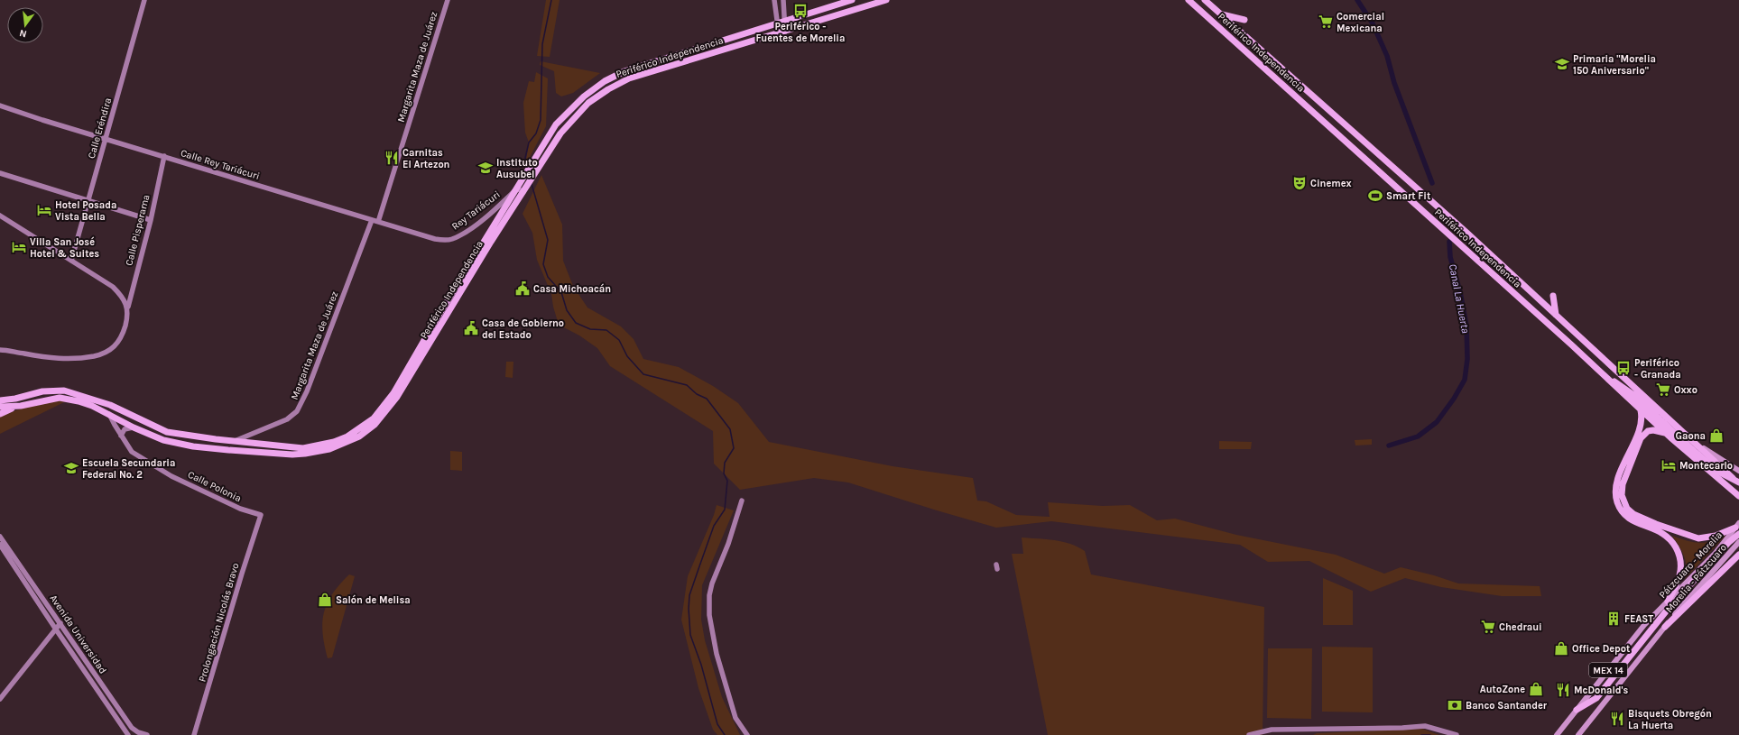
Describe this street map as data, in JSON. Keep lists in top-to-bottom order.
{
  "streets": {
    "highway": ["Periférico Independencia"],
    "main road": ["Pátzcuaro - Morelia", "Morelia - Pátzcuaro", "MEX 14"],
    "street": [
      "Margarita Maza de Juárez",
      "Calle Eréndira",
      "Calle Rey Tariácuri",
      "Rey Tariácuri",
      "Calle Pisperama",
      "Calle Polonia",
      "Prolongación Nicolás Bravo",
      "Avenida Universidad"
    ]
  },
  "crossings": [
    ["Periférico Independencia", "Margarita Maza de Juárez"],
    ["Periférico Independencia", "Rey Tariácuri"],
    ["Periférico Independencia", "Calle Polonia"],
    ["Margarita Maza de Juárez", "Calle Rey Tariácuri"],
    ["Calle Eréndira", "Calle Rey Tariácuri"],
    ["Calle Rey Tariácuri", "Rey Tariácuri"],
    ["Calle Rey Tariácuri", "Calle Pisperama"],
    ["Calle Polonia", "Prolongación Nicolás Bravo"],
    ["Pátzcuaro - Morelia", "MEX 14"],
    ["Morelia - Pátzcuaro", "MEX 14"]
  ],
  "water": ["Canal La Huerta"],
  "places": {
    "bus stop": ["Periférico - Fuentes de Morelia", "Periférico - Granada"],
    "supermarket": ["Comercial Mexicana", "Oxxo", "Chedraui"],
    "school or university": ["Primaria \"Morelia 150 Aniversario\"", "Instituto Ausubel", "Escuela Secundaria Federal No. 2"],
    "restaurant": ["Carnitas El Artezon", "McDonald's", "Bisquets Obregón La Huerta"],
    "theatre": ["Cinemex"],
    "sports": ["Smart Fit"],
    "hotel": ["Hotel Posada Vista Bella", "Villa San José Hotel & Suites", "Montecarlo"],
    "public building": ["Casa Michoacán", "Casa de Gobierno del Estado"],
    "shop": [
      "Gaona",
      "Salón de Melisa",
      "Office Depot",
      "AutoZone"
    ],
    "building": ["FEAST"],
    "bank": ["Banco Santander"]
  },
  "north": "bottom"
}
